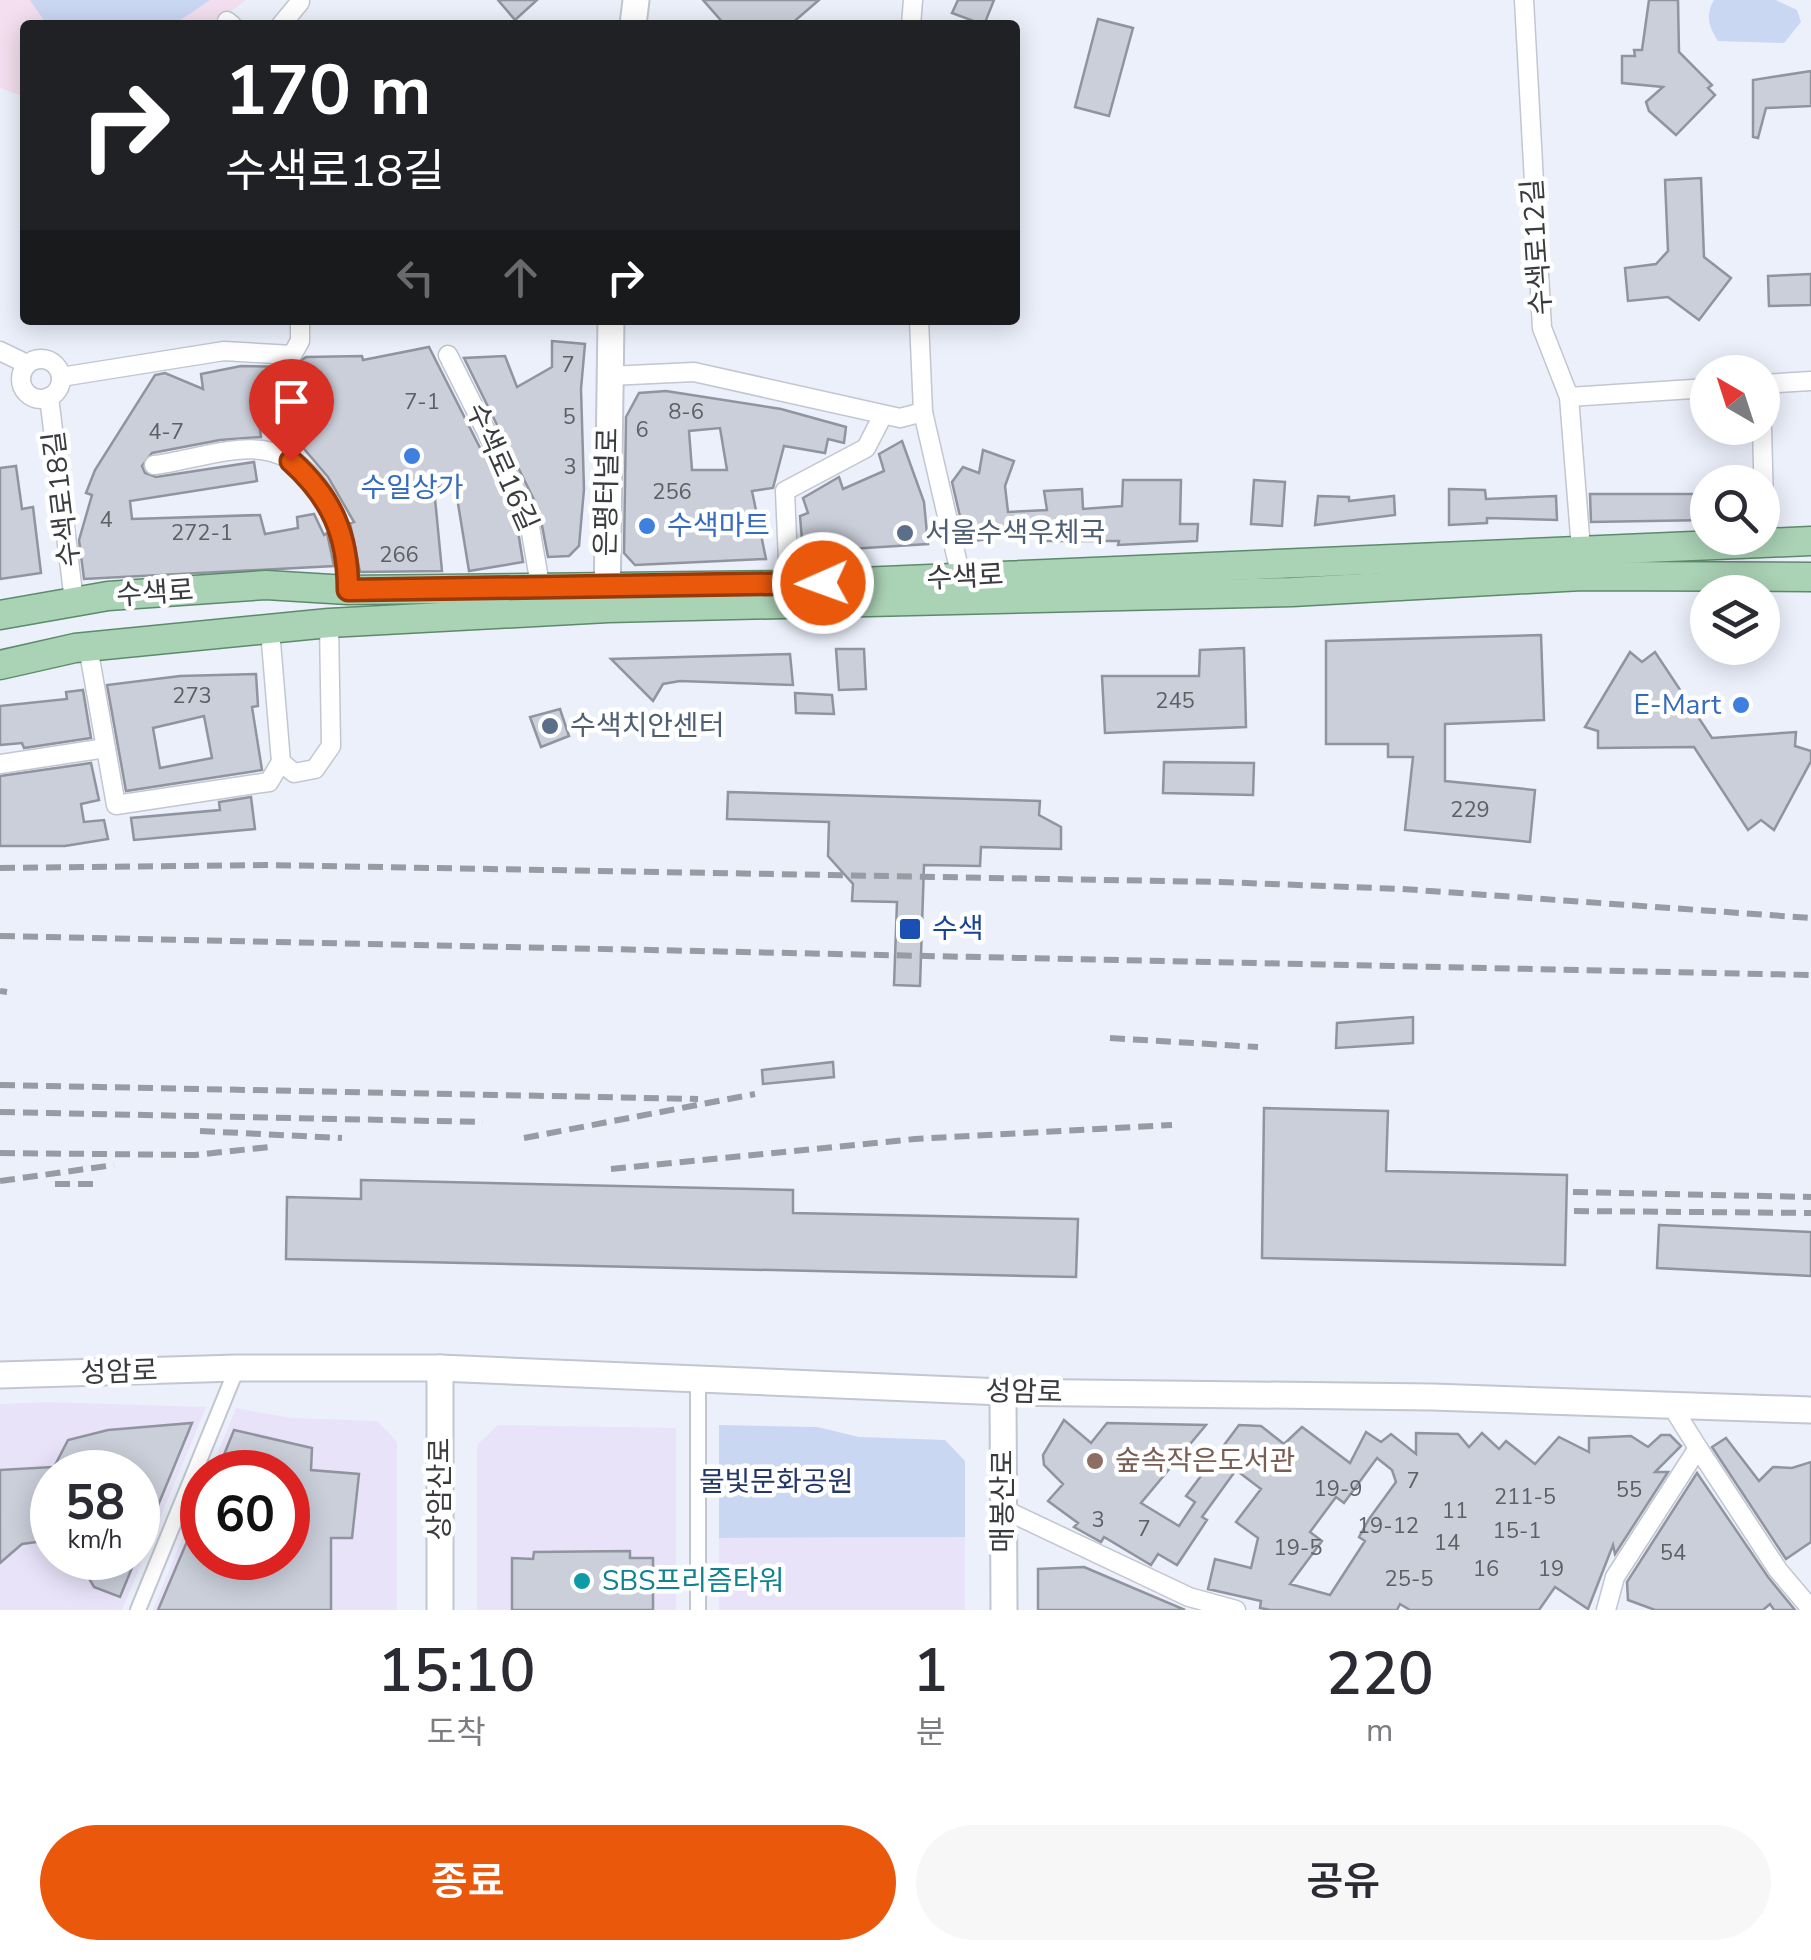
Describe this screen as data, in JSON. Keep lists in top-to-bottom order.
{
  "streets": {
    "main road": [
      "은평터널로",
      "수색로",
      "성암로",
      "상암산로",
      "매봉산로"
    ],
    "street": ["수색로12길", "수색로16길", "수색로18길"]
  },
  "crossings": [
    ["수색로12길", "수색로"],
    ["수색로16길", "수색로"],
    ["은평터널로", "수색로"],
    ["수색로18길", "수색로"],
    ["성암로", "상암산로"],
    ["성암로", "매봉산로"]
  ],
  "parks": ["물빛문화공원"],
  "places": {
    "other": [
      "수일상가",
      "수색마트",
      "서울수색우체국",
      "E-Mart",
      "수색치안센터",
      "숲속작은도서관",
      "SBS프리즘타워"
    ],
    "transit": ["수색"]
  },
  "house_numbers": [
    "7",
    "7-1",
    "8-6",
    "5",
    "6",
    "4-7",
    "3",
    "256",
    "4",
    "272-1",
    "266",
    "273",
    "245",
    "229",
    "7",
    "19-9",
    "55",
    "211-5",
    "11",
    "3",
    "19-12",
    "7",
    "15-1",
    "14",
    "19-5",
    "54",
    "16",
    "19",
    "25-5"
  ],
  "north": "top left",
  "page": {
    "turn": ["170 m", "수색로18길"],
    "speed": "58 km/h",
    "limit": "60",
    "eta": [
      "15:10",
      "도착",
      "1",
      "분",
      "220",
      "m"
    ],
    "buttons": ["종료", "공유"]
  }
}
